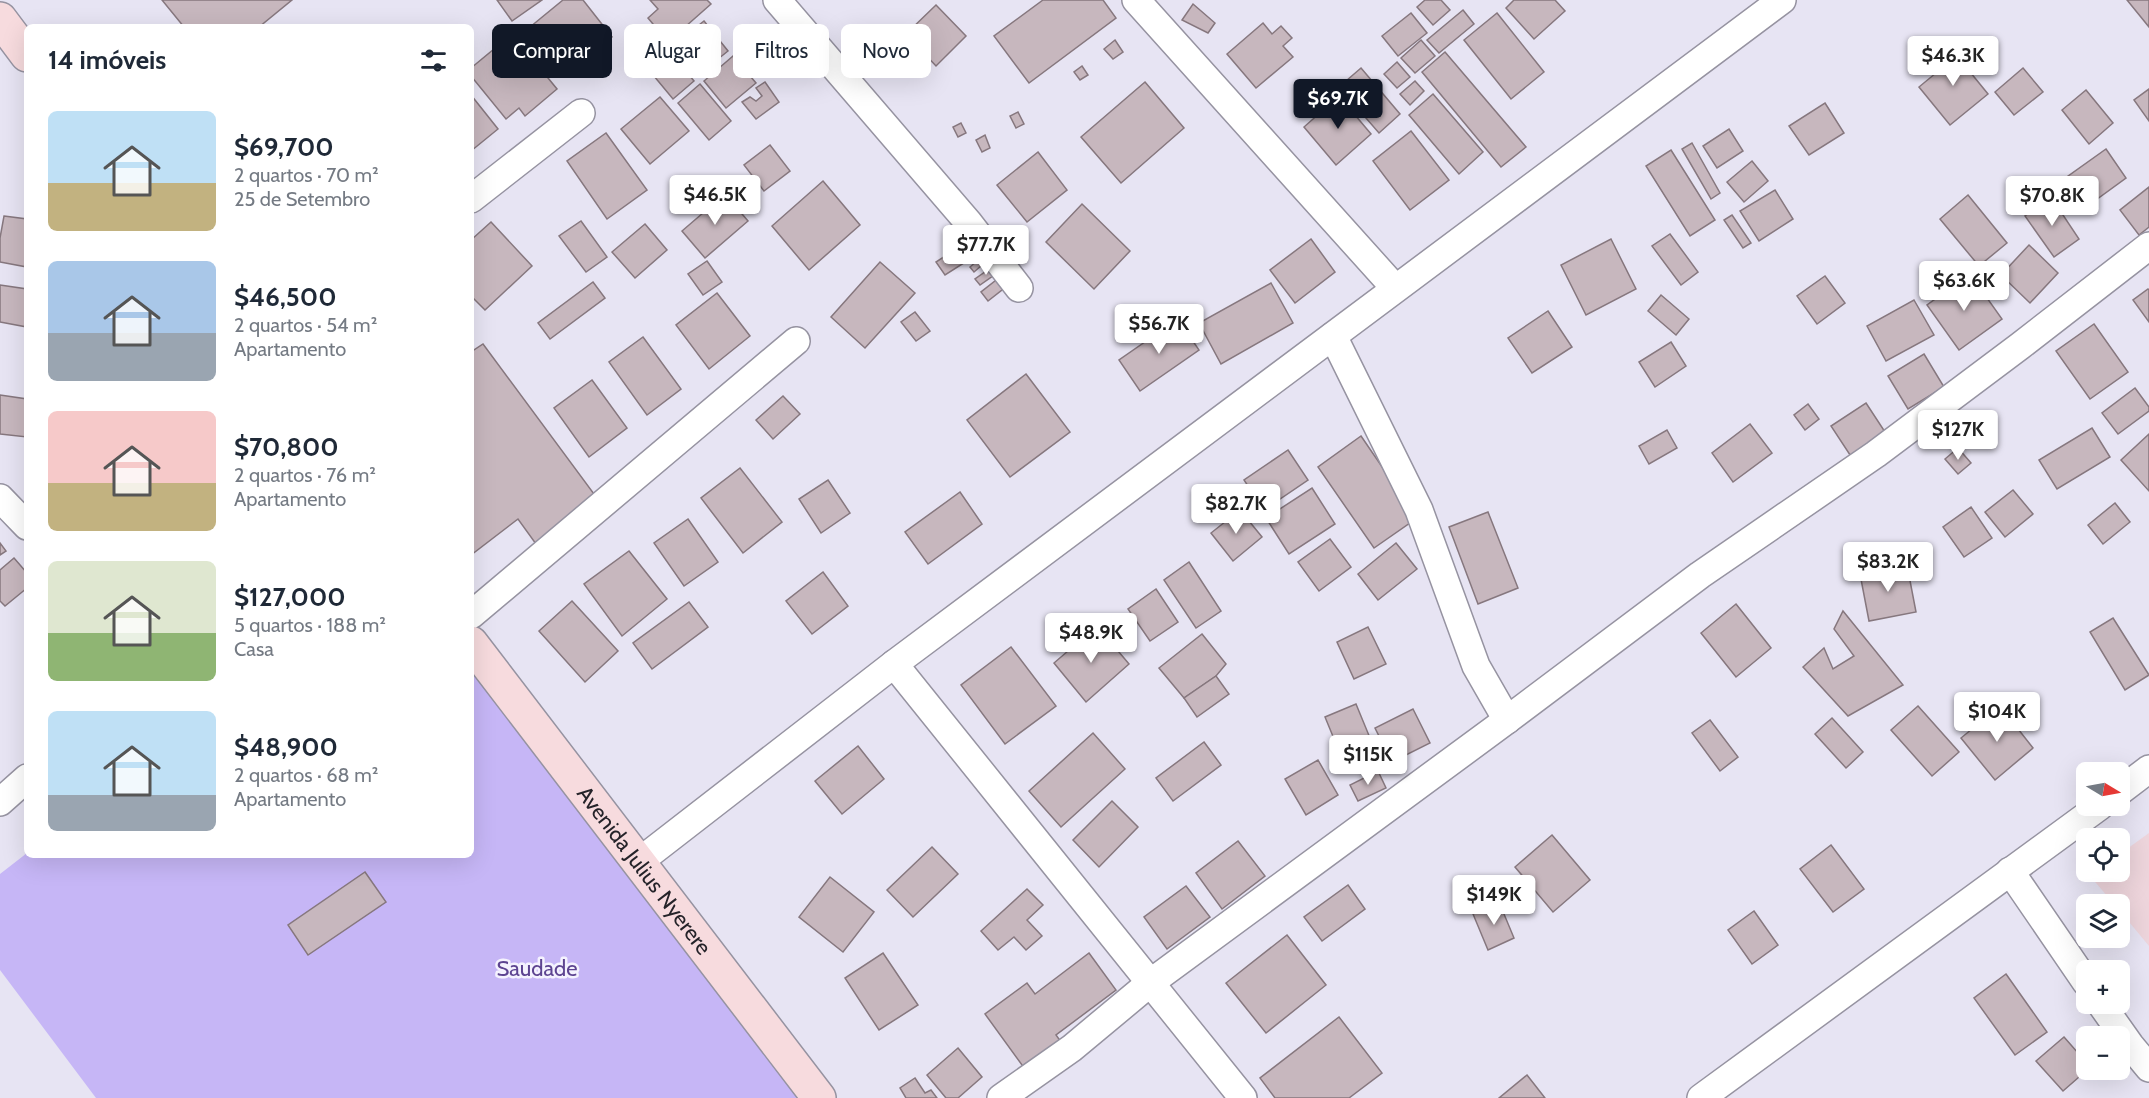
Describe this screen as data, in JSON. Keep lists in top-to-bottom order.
{
  "streets": {
    "street": ["Avenida Julius Nyerere"]
  },
  "parks": ["Saudade"],
  "north": "right",
  "page": {
    "chip": [
      "Comprar",
      "Alugar",
      "Filtros",
      "Novo"
    ],
    "heading": "14 imóveis",
    "price": [
      "$46.3K",
      "$69.7K",
      "$46.5K",
      "$70.8K",
      "$77.7K",
      "$63.6K",
      "$56.7K",
      "$127K",
      "$82.7K",
      "$83.2K",
      "$48.9K",
      "$104K",
      "$115K",
      "$149K"
    ],
    "list": [
      {
        "name": "$69,700",
        "note": "2 quartos · 70 m² · 25 de Setembro"
      },
      {
        "name": "$46,500",
        "note": "2 quartos · 54 m² · Apartamento"
      },
      {
        "name": "$70,800",
        "note": "2 quartos · 76 m² · Apartamento"
      },
      {
        "name": "$127,000",
        "note": "5 quartos · 188 m² · Casa"
      },
      {
        "name": "$48,900",
        "note": "2 quartos · 68 m² · Apartamento"
      }
    ],
    "map_buttons": ["+", "−"]
  }
}
